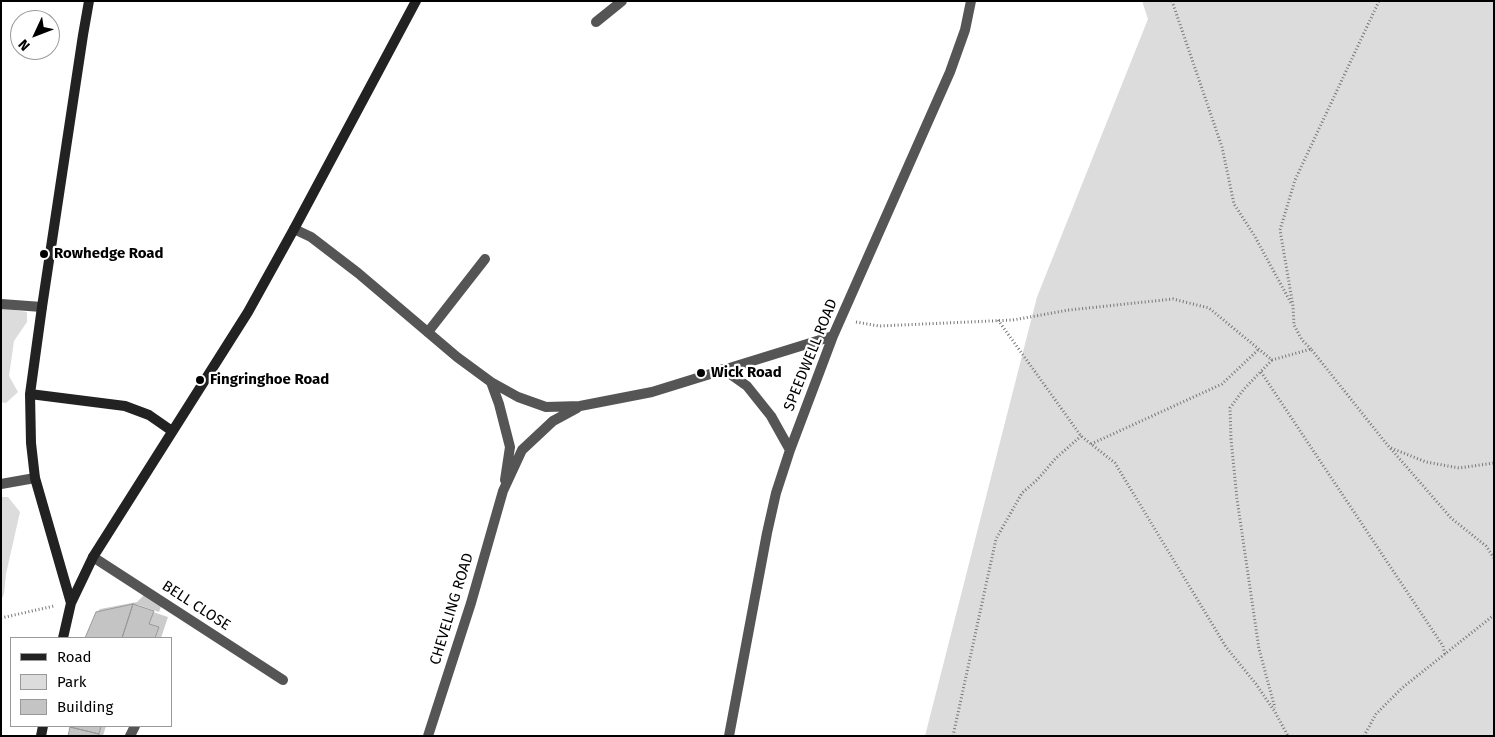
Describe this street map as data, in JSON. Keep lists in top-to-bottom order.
{
  "streets": {
    "street": ["SPEEDWELL ROAD", "BELL CLOSE", "CHEVELING ROAD"]
  },
  "places": ["Rowhedge Road", "Wick Road", "Fingringhoe Road"],
  "legend": ["Road", "Park", "Building"],
  "north": "bottom left"
}
